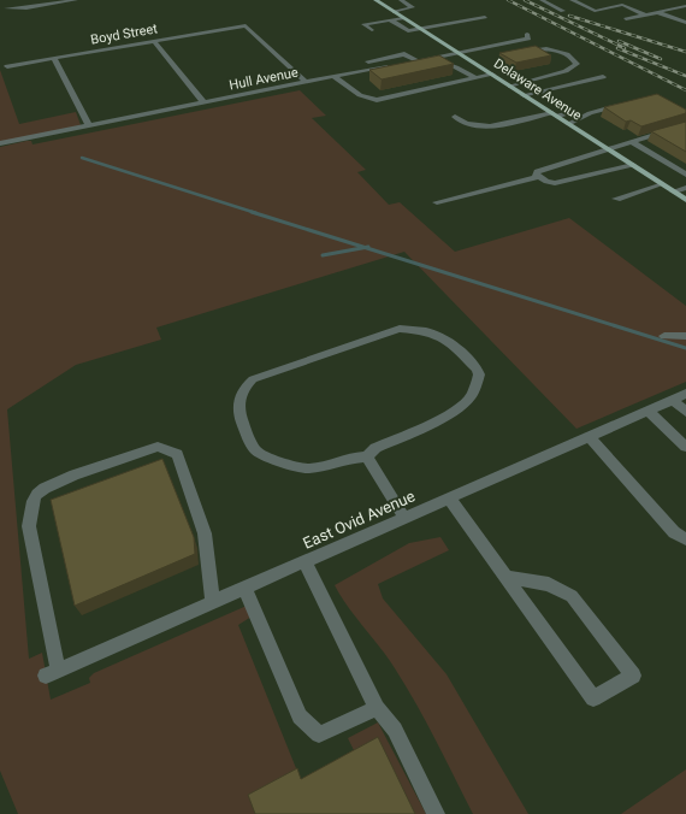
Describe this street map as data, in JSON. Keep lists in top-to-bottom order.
{
  "streets": {
    "main road": ["Delaware Avenue"],
    "street": ["Boyd Street", "Hull Avenue", "East Ovid Avenue"]
  },
  "crossings": [
    ["Boyd Street", "Hull Avenue"],
    ["Hull Avenue", "Delaware Avenue"]
  ]
}
